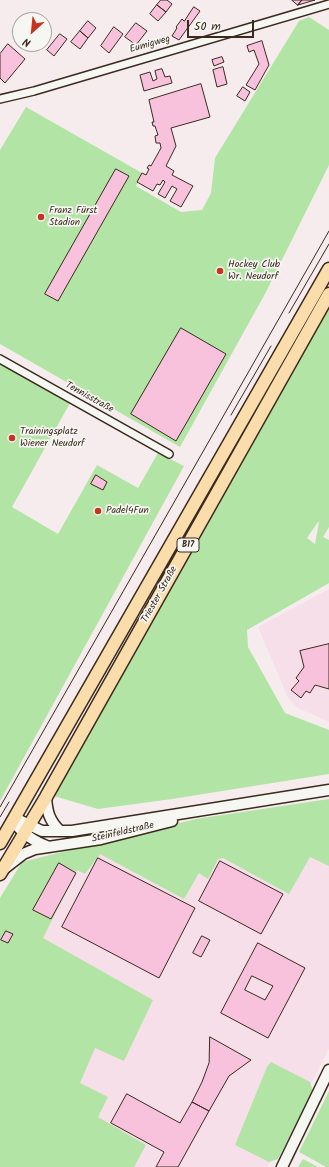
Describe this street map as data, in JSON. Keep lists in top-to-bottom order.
{
  "streets": {
    "main road": ["B17", "Triester Straße", "Steinfeldstraße"],
    "street": ["Eumigweg", "Tennisstraße"]
  },
  "crossings": [
    ["Triester Straße", "Steinfeldstraße"]
  ],
  "places": [
    "Franz Fürst Stadion",
    "Hockey Club Wr. Neudorf",
    "Trainingsplatz Wiener Neudorf",
    "Padel4Fun"
  ],
  "scale_bar": "50 m",
  "north": "bottom left"
}
